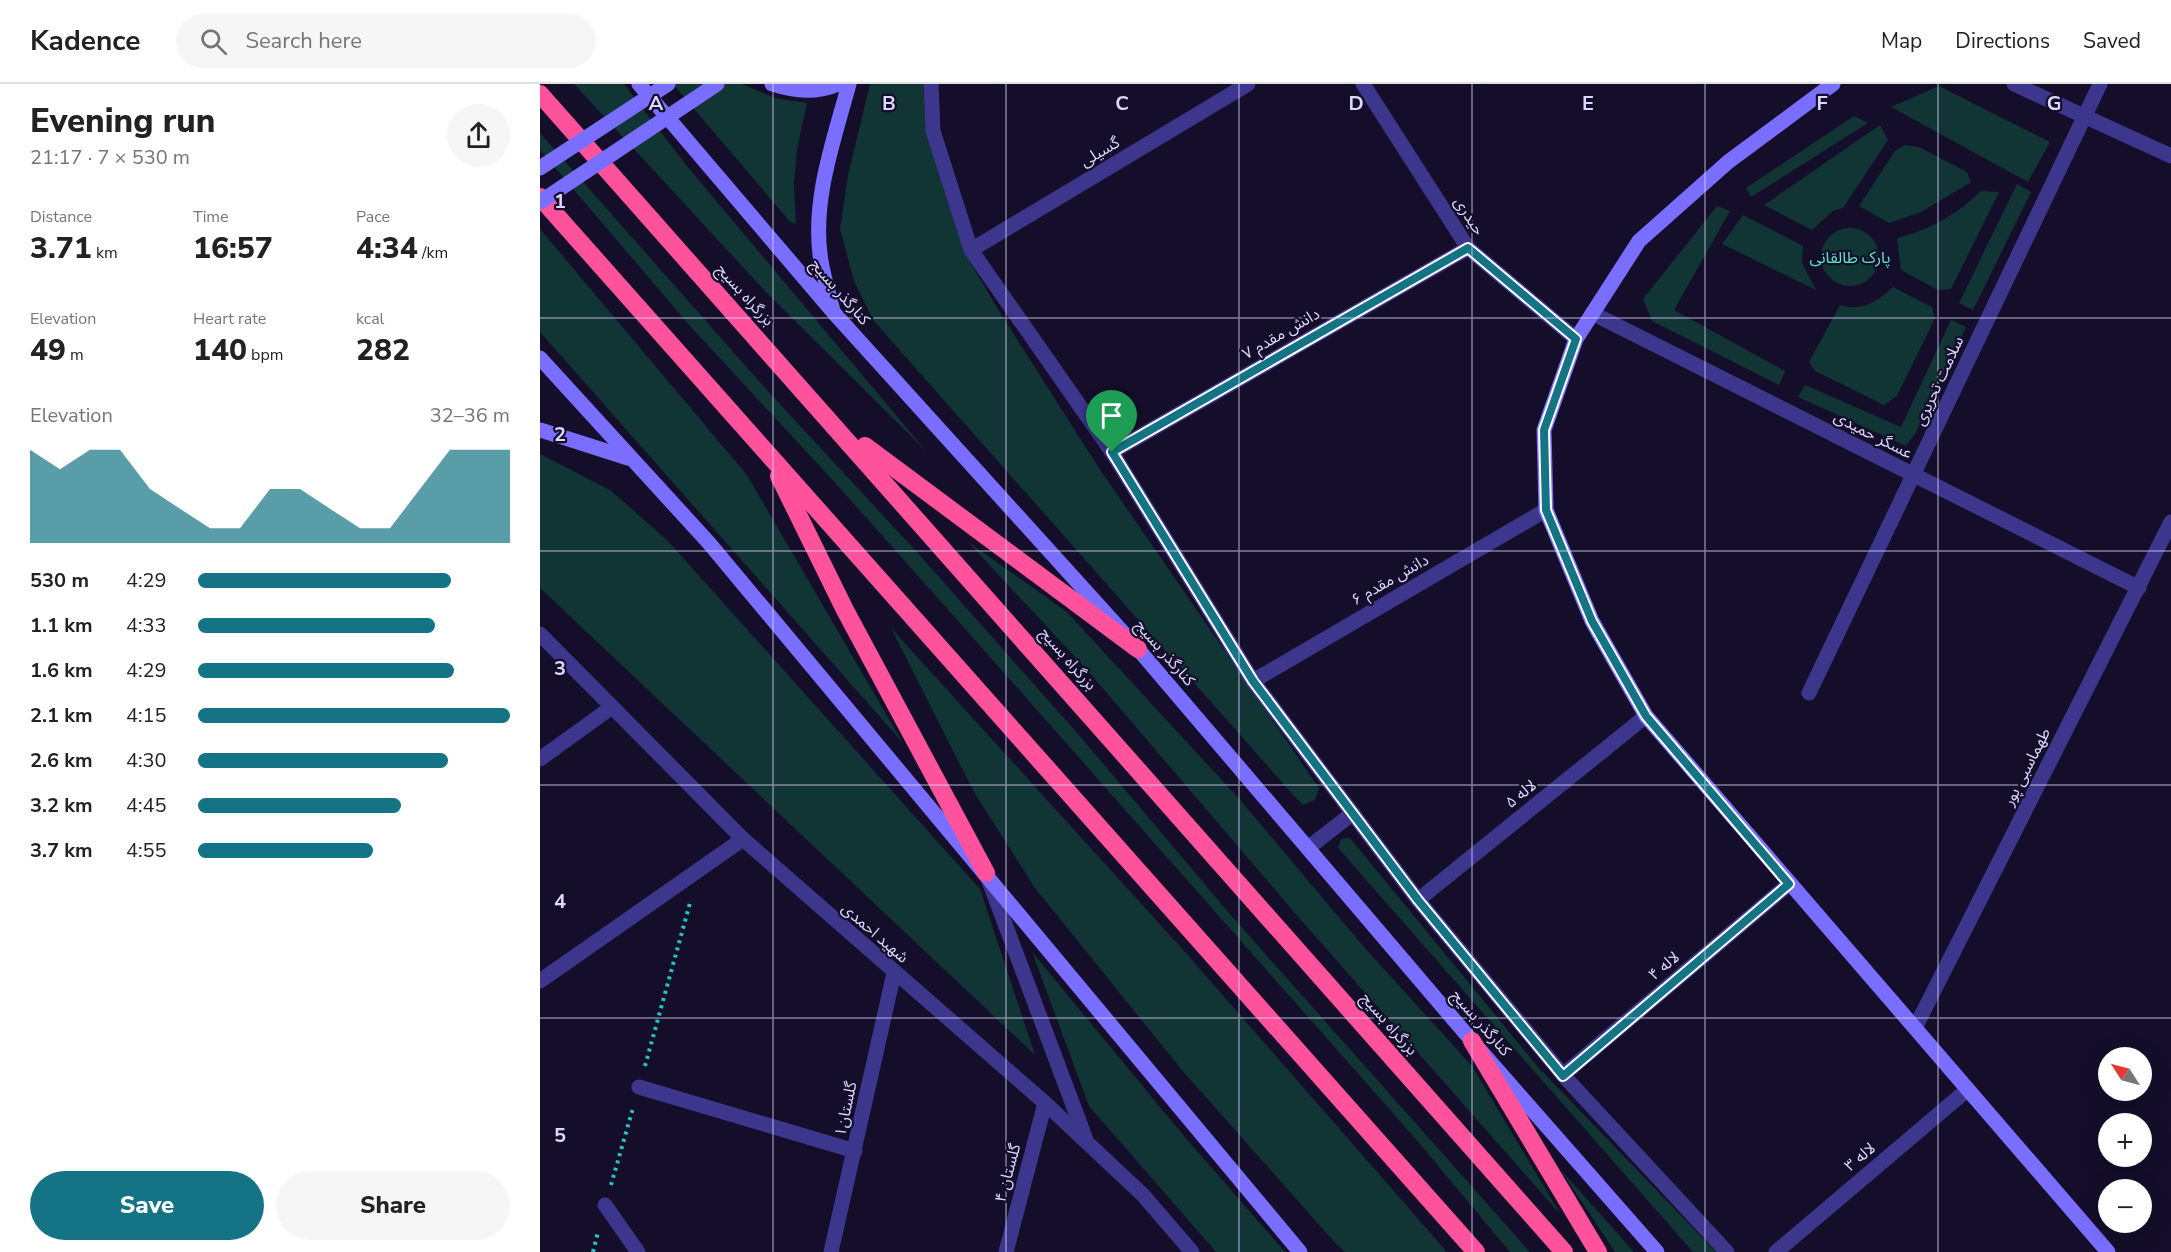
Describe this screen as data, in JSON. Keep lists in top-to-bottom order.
{
  "streets": {
    "highway": ["بزرگراه بسیج"],
    "main road": ["کنارگذر بسیج"],
    "street": [
      "گسیلی",
      "حیدری",
      "دانش مقدم ۷",
      "سلامت تحریری",
      "عسگر حمیدی",
      "دانش مقدم ۶",
      "طهماسبی پور",
      "لاله ۵",
      "شهید احمدی",
      "لاله ۴",
      "گلستان۱",
      "لاله ۳",
      "گلستان ۴"
    ]
  },
  "crossings": [
    ["حیدری", "دانش مقدم ۷"],
    ["سلامت تحریری", "عسگر حمیدی"],
    ["عسگر حمیدی", "طهماسبی پور"],
    ["شهید احمدی", "گلستان۱"],
    ["شهید احمدی", "گلستان ۴"]
  ],
  "parks": ["پارک طالقانی"],
  "north": "top left",
  "page": {
    "header": "Kadence",
    "search": "Search here",
    "nav": ["Map", "Directions", "Saved"],
    "heading": ["Evening run", "21:17 · 7 × 530 m"],
    "stats": [
      ["Distance", "3.71 km"],
      ["Time", "16:57"],
      ["Pace", "4:34 /km"],
      ["Elevation", "49 m"],
      ["Heart rate", "140 bpm"],
      ["kcal", "282"]
    ],
    "chart": ["Elevation", "32–36 m"],
    "list": [
      {
        "name": "530 m",
        "note": "4:29"
      },
      {
        "name": "1.1 km",
        "note": "4:33"
      },
      {
        "name": "1.6 km",
        "note": "4:29"
      },
      {
        "name": "2.1 km",
        "note": "4:15"
      },
      {
        "name": "2.6 km",
        "note": "4:30"
      },
      {
        "name": "3.2 km",
        "note": "4:45"
      },
      {
        "name": "3.7 km",
        "note": "4:55"
      }
    ],
    "map_buttons": ["+", "−"],
    "buttons": ["Save", "Share"]
  },
  "grid": {
    "columns": [
      "A",
      "B",
      "C",
      "D",
      "E",
      "F",
      "G"
    ],
    "rows": [
      "1",
      "2",
      "3",
      "4",
      "5"
    ]
  }
}
